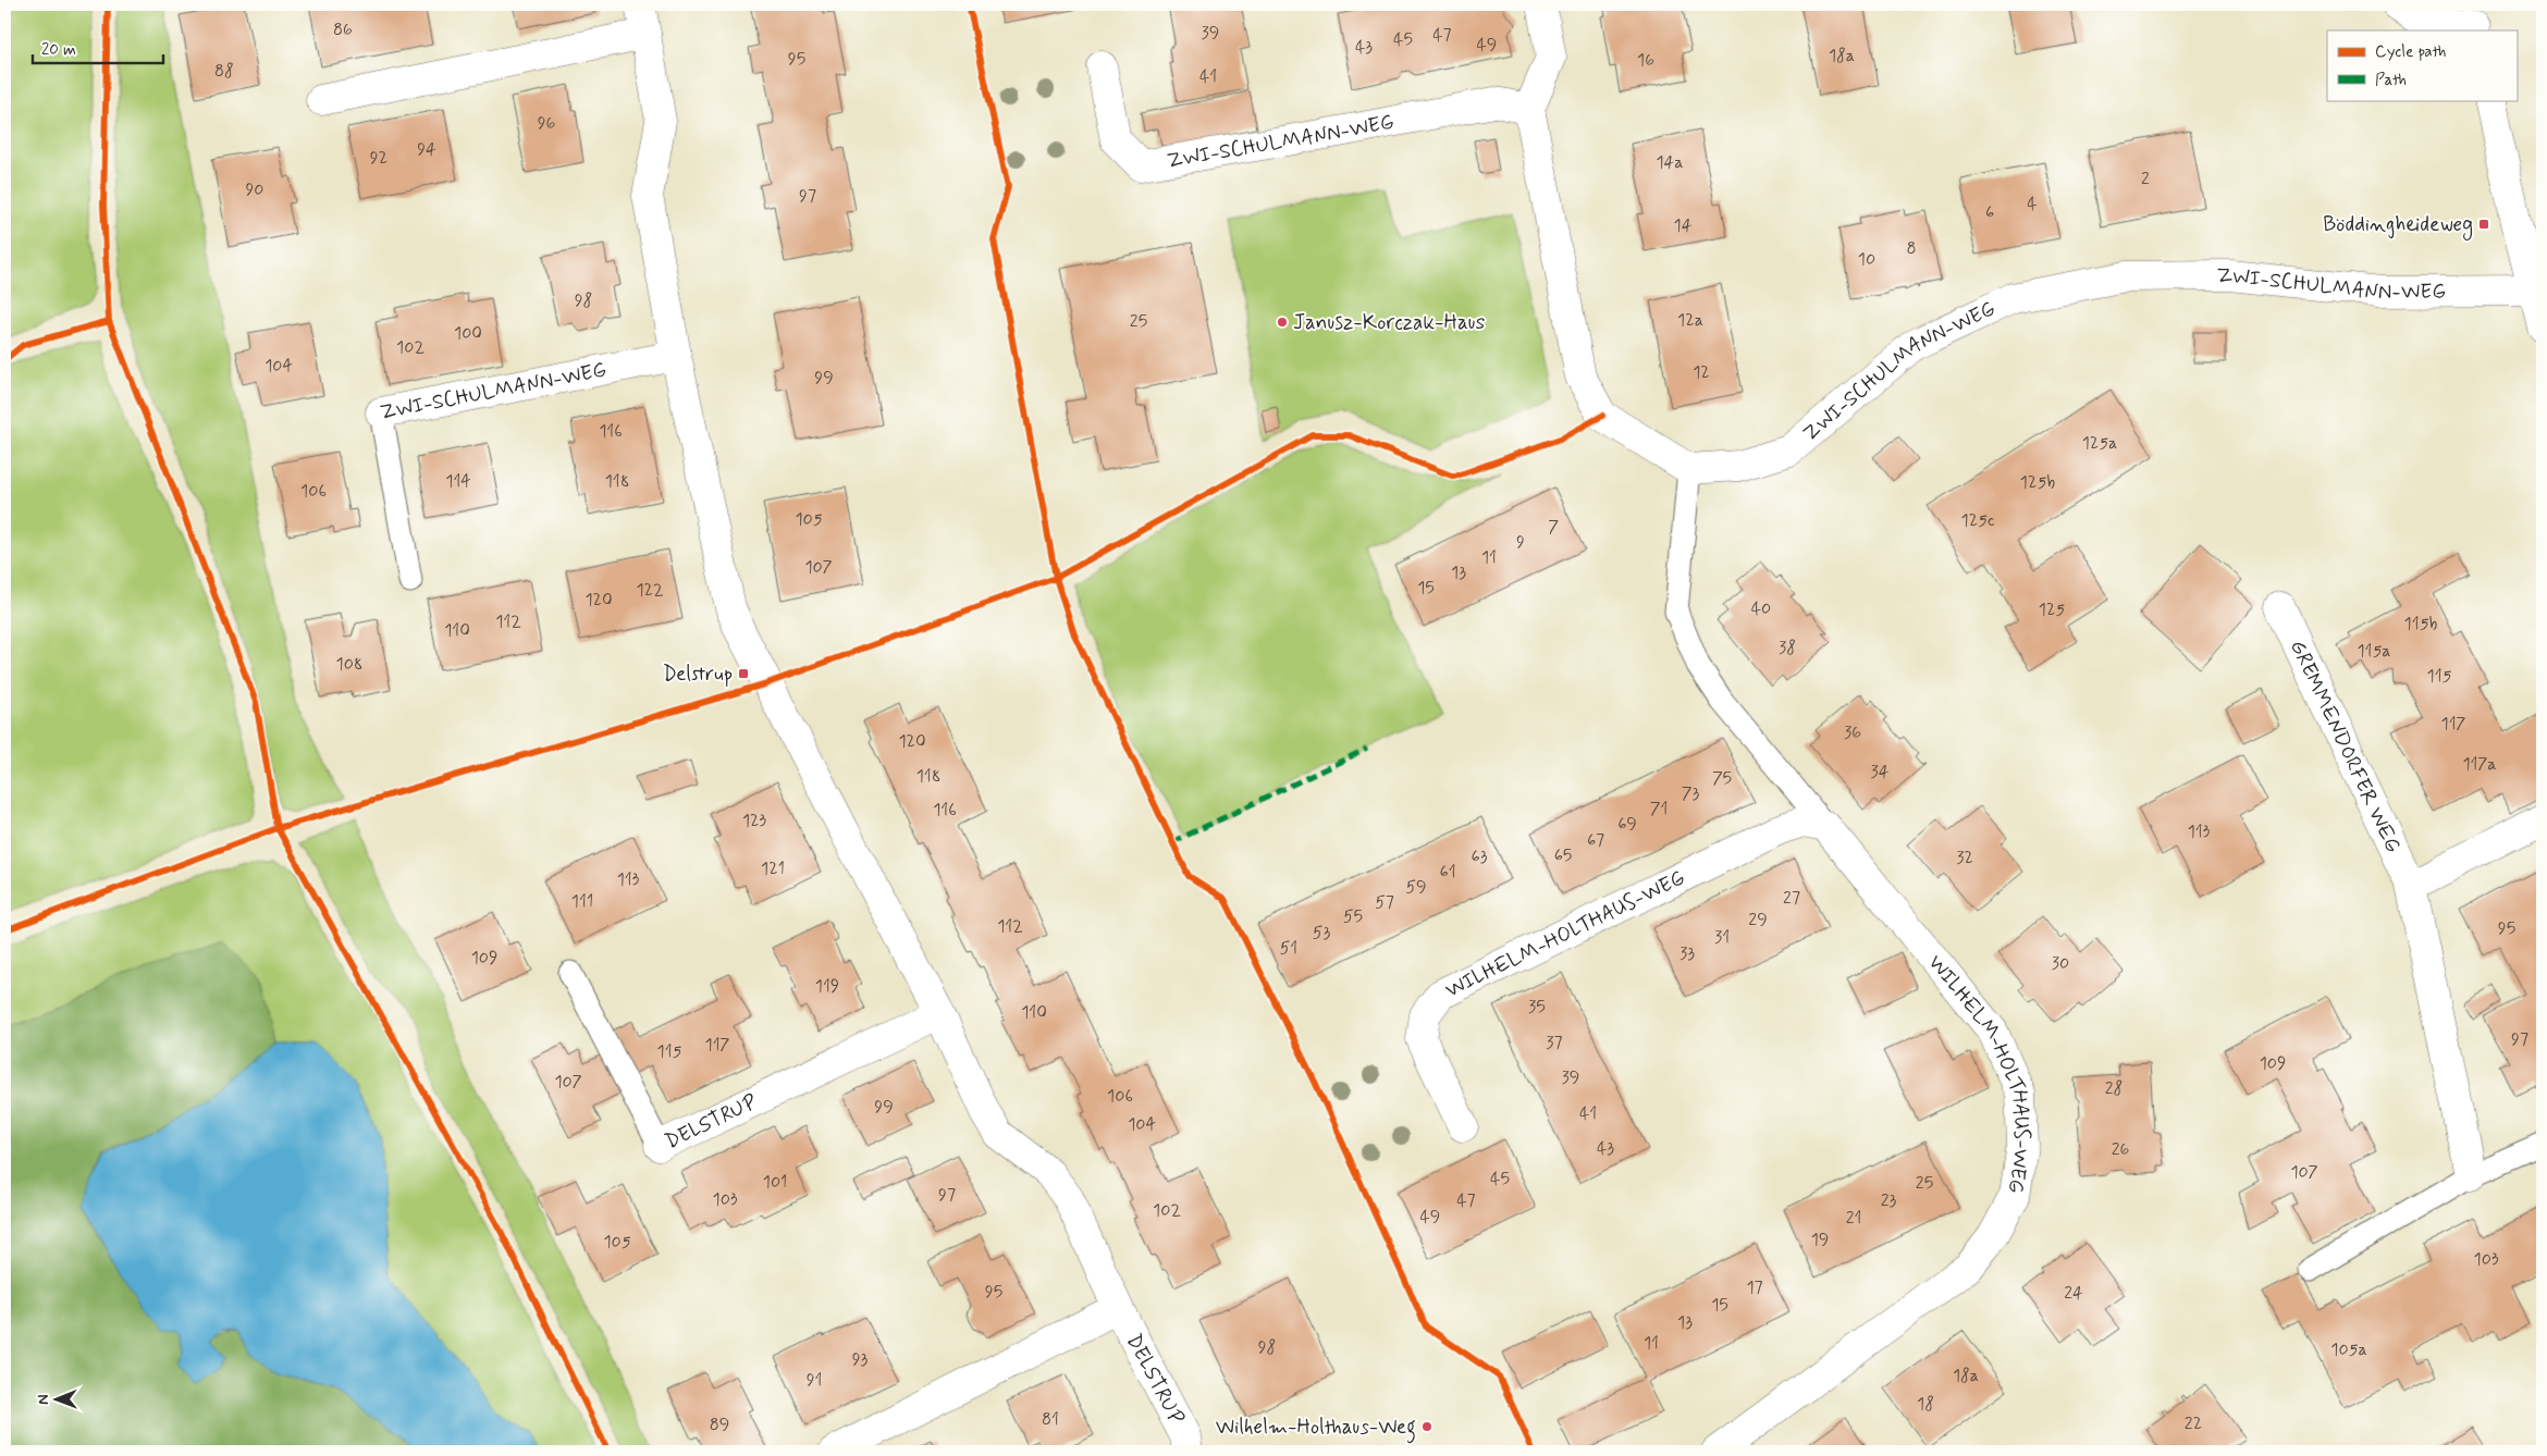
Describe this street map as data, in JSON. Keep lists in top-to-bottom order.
{
  "streets": {
    "street": [
      "ZWI-SCHULMANN-WEG",
      "GREMMENDORFER WEG",
      "WILHELM-HOLTHAUS-WEG",
      "DELSTRUP"
    ]
  },
  "crossings": [
    ["ZWI-SCHULMANN-WEG", "WILHELM-HOLTHAUS-WEG"],
    ["ZWI-SCHULMANN-WEG", "DELSTRUP"]
  ],
  "places": {
    "transit": ["Böddingheideweg", "Delstrup"],
    "other": ["Janusz-Korczak-Haus", "Wilhelm-Holthaus-Weg"]
  },
  "house_numbers": [
    "86",
    "39",
    "47",
    "45",
    "49",
    "43",
    "18a",
    "95",
    "16",
    "88",
    "41",
    "96",
    "94",
    "92",
    "14a",
    "2",
    "90",
    "97",
    "4",
    "6",
    "14",
    "8",
    "10",
    "98",
    "12a",
    "25",
    "100",
    "102",
    "104",
    "12",
    "99",
    "116",
    "125a",
    "114",
    "118",
    "125b",
    "106",
    "105",
    "125c",
    "7",
    "9",
    "11",
    "107",
    "13",
    "15",
    "122",
    "120",
    "40",
    "125",
    "112",
    "115b",
    "110",
    "38",
    "115a",
    "108",
    "115",
    "117",
    "36",
    "120",
    "117a",
    "34",
    "118",
    "75",
    "73",
    "71",
    "116",
    "123",
    "69",
    "113",
    "67",
    "65",
    "63",
    "32",
    "121",
    "61",
    "113",
    "59",
    "27",
    "111",
    "57",
    "55",
    "29",
    "112",
    "95",
    "53",
    "31",
    "51",
    "33",
    "109",
    "30",
    "119",
    "35",
    "110",
    "97",
    "37",
    "117",
    "115",
    "109",
    "39",
    "107",
    "28",
    "106",
    "99",
    "41",
    "104",
    "43",
    "26",
    "107",
    "45",
    "101",
    "25",
    "97",
    "103",
    "47",
    "23",
    "102",
    "49",
    "21",
    "19",
    "105",
    "103",
    "17",
    "95",
    "24",
    "15",
    "13",
    "11",
    "98",
    "105a",
    "93",
    "18a",
    "91",
    "18",
    "81",
    "22",
    "89"
  ],
  "legend": ["Cycle path", "Path"],
  "scale_bar": "20 m",
  "north": "left"
}
